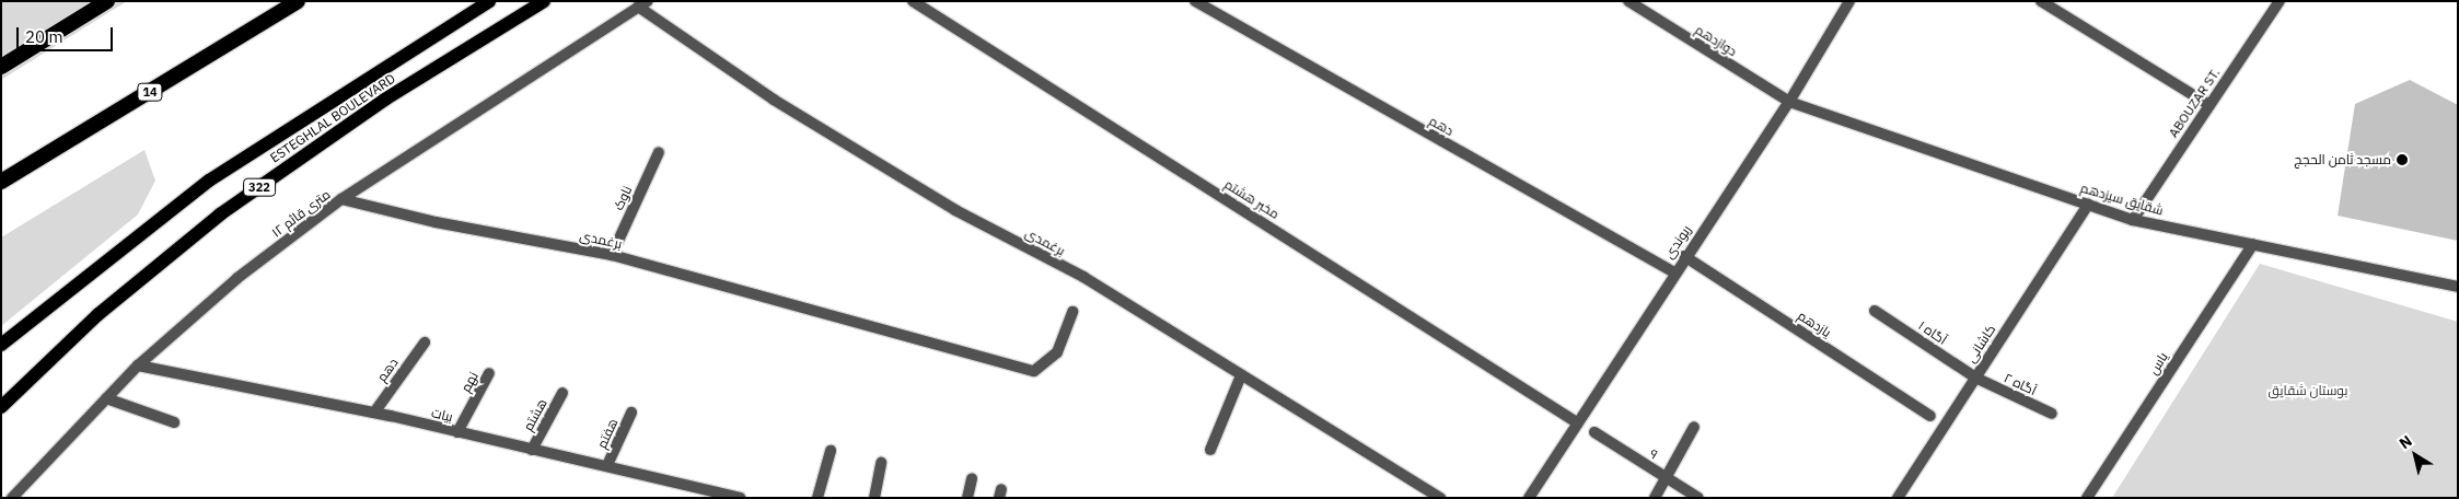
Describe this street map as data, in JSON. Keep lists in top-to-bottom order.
{
  "streets": {
    "highway": ["14"],
    "main road": ["ESTEGHLAL BOULEVARD", "322"],
    "street": [
      "دوازدهم",
      "ABOUZAR ST.",
      "دهم",
      "ناوک",
      "مخبر هشتم",
      "شقایق سیزدهم",
      "۱۲ متری قائم",
      "برغمدی",
      "ریوندی",
      "یازدهم",
      "آگاه ۱",
      "کاشانی",
      "یاس",
      "نهم",
      "آگاه ۲",
      "بیات",
      "هشتم",
      "هفتم",
      "۹"
    ]
  },
  "crossings": [
    ["دوازدهم", "شقایق سیزدهم"],
    ["دوازدهم", "ریوندی"],
    ["ABOUZAR ST.", "شقایق سیزدهم"],
    ["دهم", "ریوندی"],
    ["دهم", "بیات"],
    ["ناوک", "برغمدی"],
    ["مخبر هشتم", "ریوندی"],
    ["شقایق سیزدهم", "ریوندی"],
    ["شقایق سیزدهم", "کاشانی"],
    ["شقایق سیزدهم", "یاس"],
    ["۱۲ متری قائم", "برغمدی"],
    ["۱۲ متری قائم", "بیات"],
    ["ریوندی", "یازدهم"],
    ["آگاه ۱", "کاشانی"],
    ["آگاه ۱", "آگاه ۲"],
    ["کاشانی", "آگاه ۲"],
    ["نهم", "بیات"],
    ["بیات", "هشتم"],
    ["بیات", "هفتم"]
  ],
  "parks": ["بوستان شقایق"],
  "places": ["مسجد ثامن الحجج"],
  "scale_bar": "20 m",
  "north": "top left"
}
